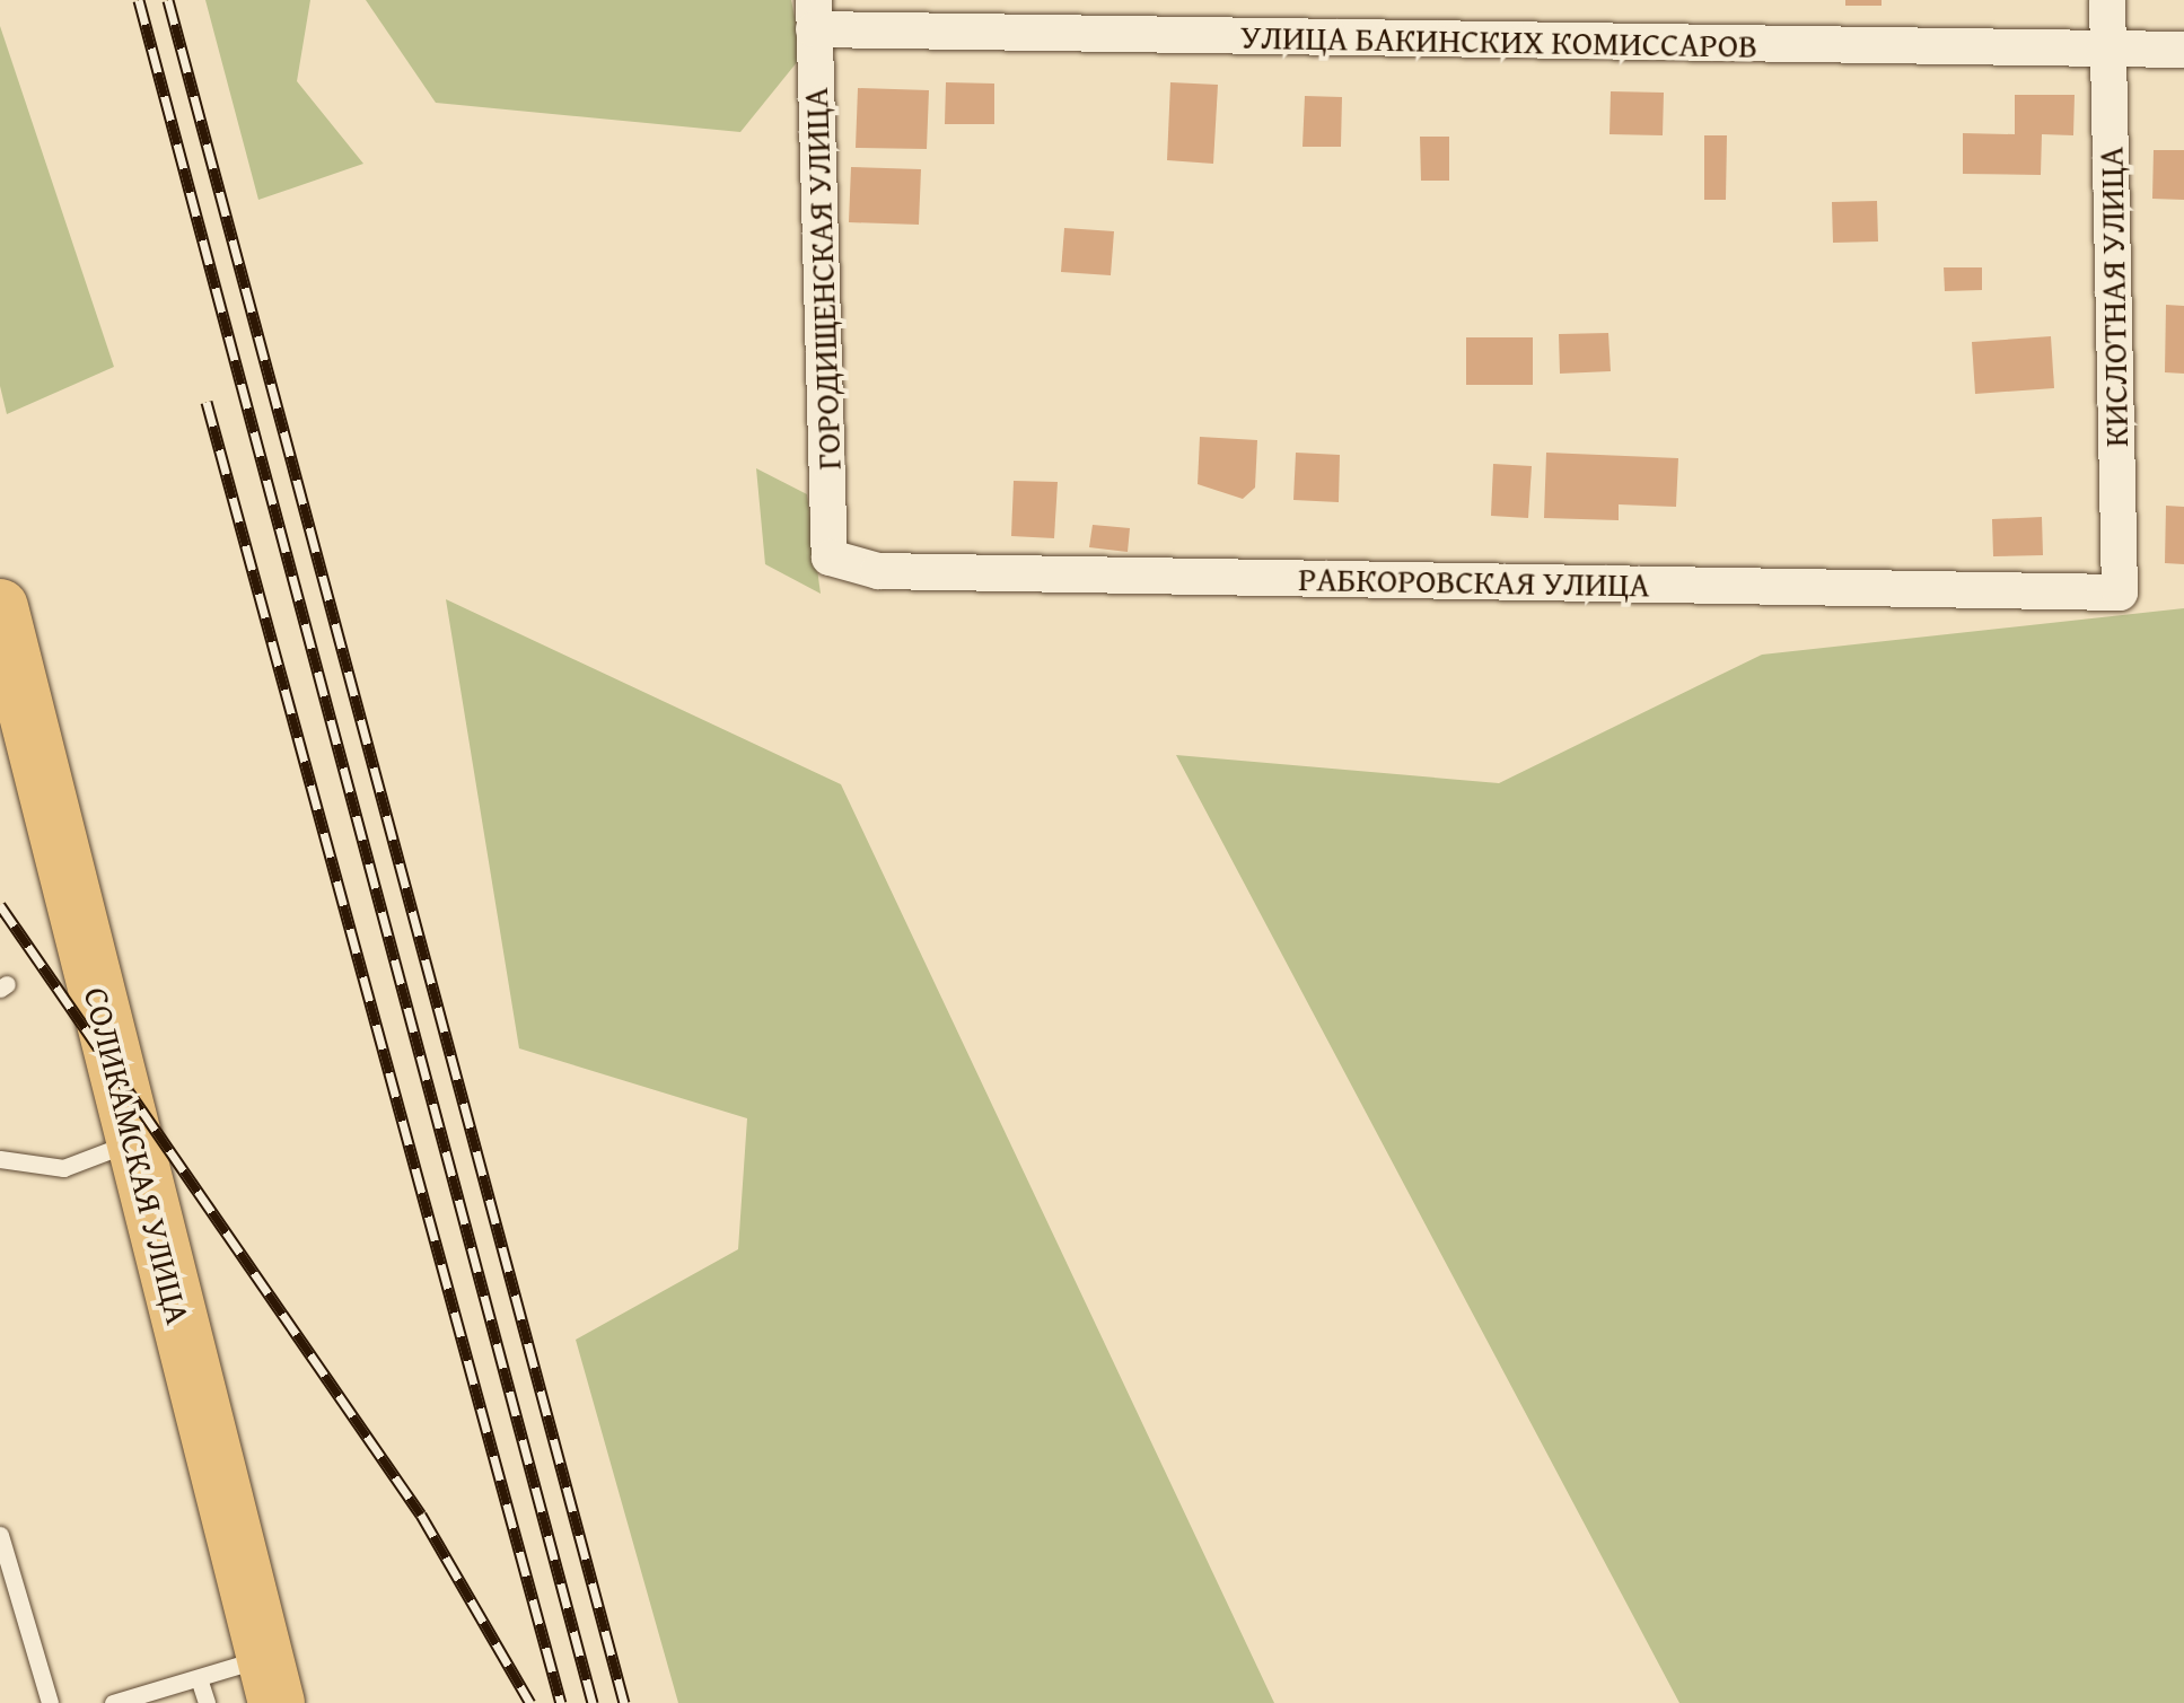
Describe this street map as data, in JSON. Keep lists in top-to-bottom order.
{
  "streets": {
    "main road": ["СОЛИКАМСКАЯ УЛИЦА"],
    "street": [
      "УЛИЦА БАКИНСКИХ КОМИССАРОВ",
      "ГОРОДИЩЕНСКАЯ УЛИЦА",
      "КИСЛОТНАЯ УЛИЦА",
      "РАБКОРОВСКАЯ УЛИЦА"
    ]
  },
  "crossings": [
    ["УЛИЦА БАКИНСКИХ КОМИССАРОВ", "ГОРОДИЩЕНСКАЯ УЛИЦА"],
    ["УЛИЦА БАКИНСКИХ КОМИССАРОВ", "КИСЛОТНАЯ УЛИЦА"],
    ["ГОРОДИЩЕНСКАЯ УЛИЦА", "РАБКОРОВСКАЯ УЛИЦА"],
    ["КИСЛОТНАЯ УЛИЦА", "РАБКОРОВСКАЯ УЛИЦА"]
  ]
}
